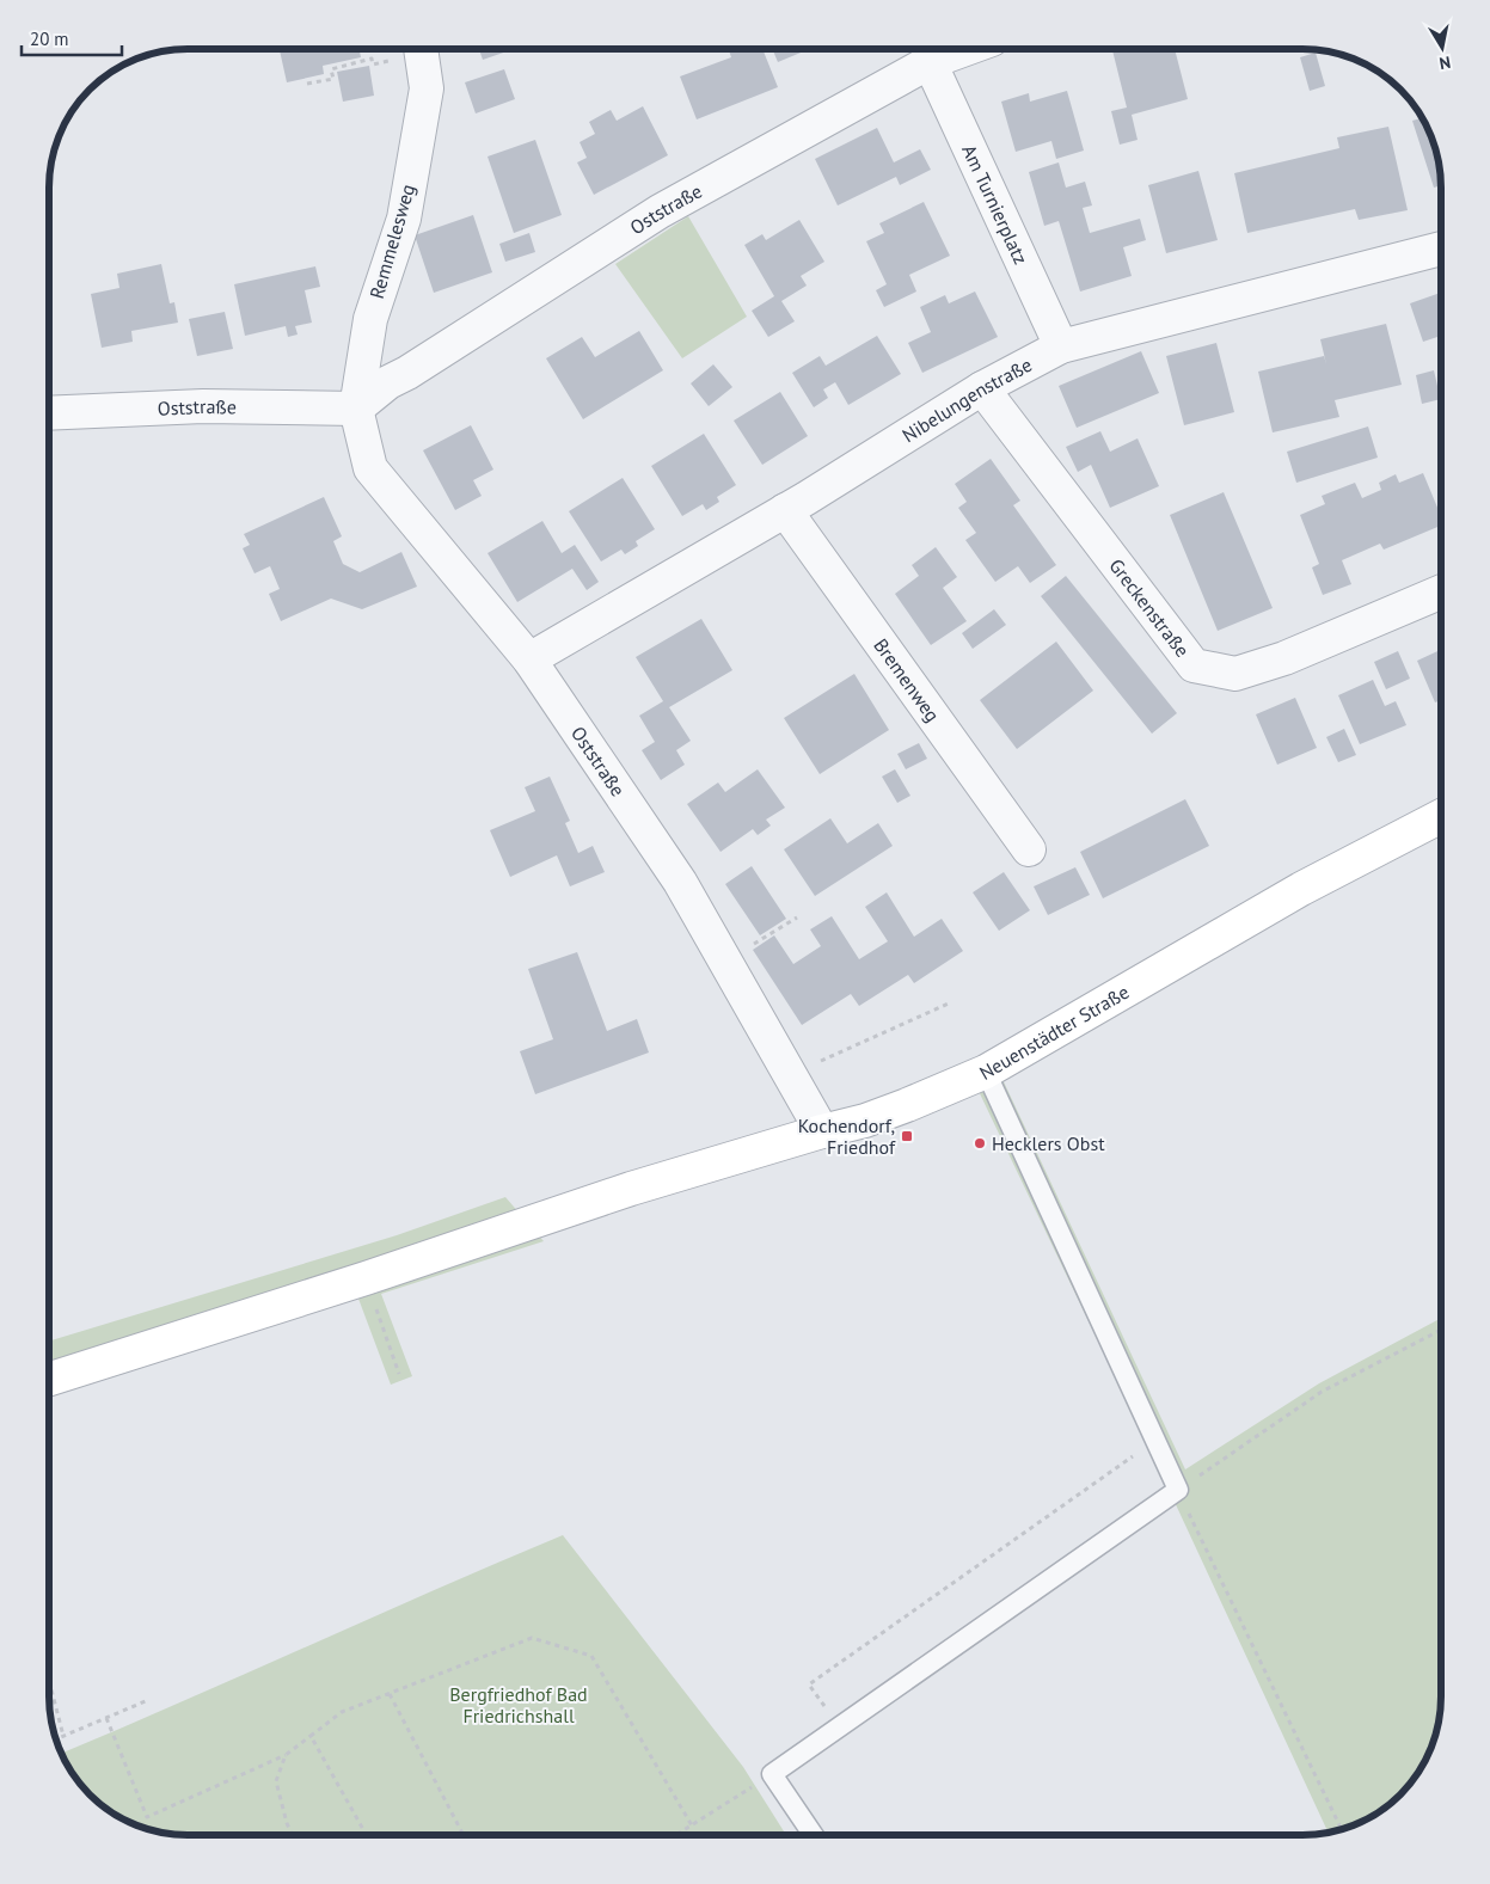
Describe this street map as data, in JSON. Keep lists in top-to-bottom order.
{
  "streets": {
    "main road": ["Neuenstädter Straße"],
    "street": [
      "Am Turnierplatz",
      "Oststraße",
      "Remmelesweg",
      "Nibelungenstraße",
      "Greckenstraße",
      "Bremenweg"
    ]
  },
  "crossings": [
    ["Am Turnierplatz", "Oststraße"],
    ["Am Turnierplatz", "Nibelungenstraße"],
    ["Oststraße", "Remmelesweg"],
    ["Oststraße", "Nibelungenstraße"],
    ["Oststraße", "Neuenstädter Straße"],
    ["Nibelungenstraße", "Greckenstraße"],
    ["Nibelungenstraße", "Bremenweg"]
  ],
  "parks": ["Bergfriedhof Bad Friedrichshall"],
  "places": {
    "transit": ["Kochendorf, Friedhof"],
    "other": ["Hecklers Obst"]
  },
  "scale_bar": "20 m",
  "north": "bottom"
}
